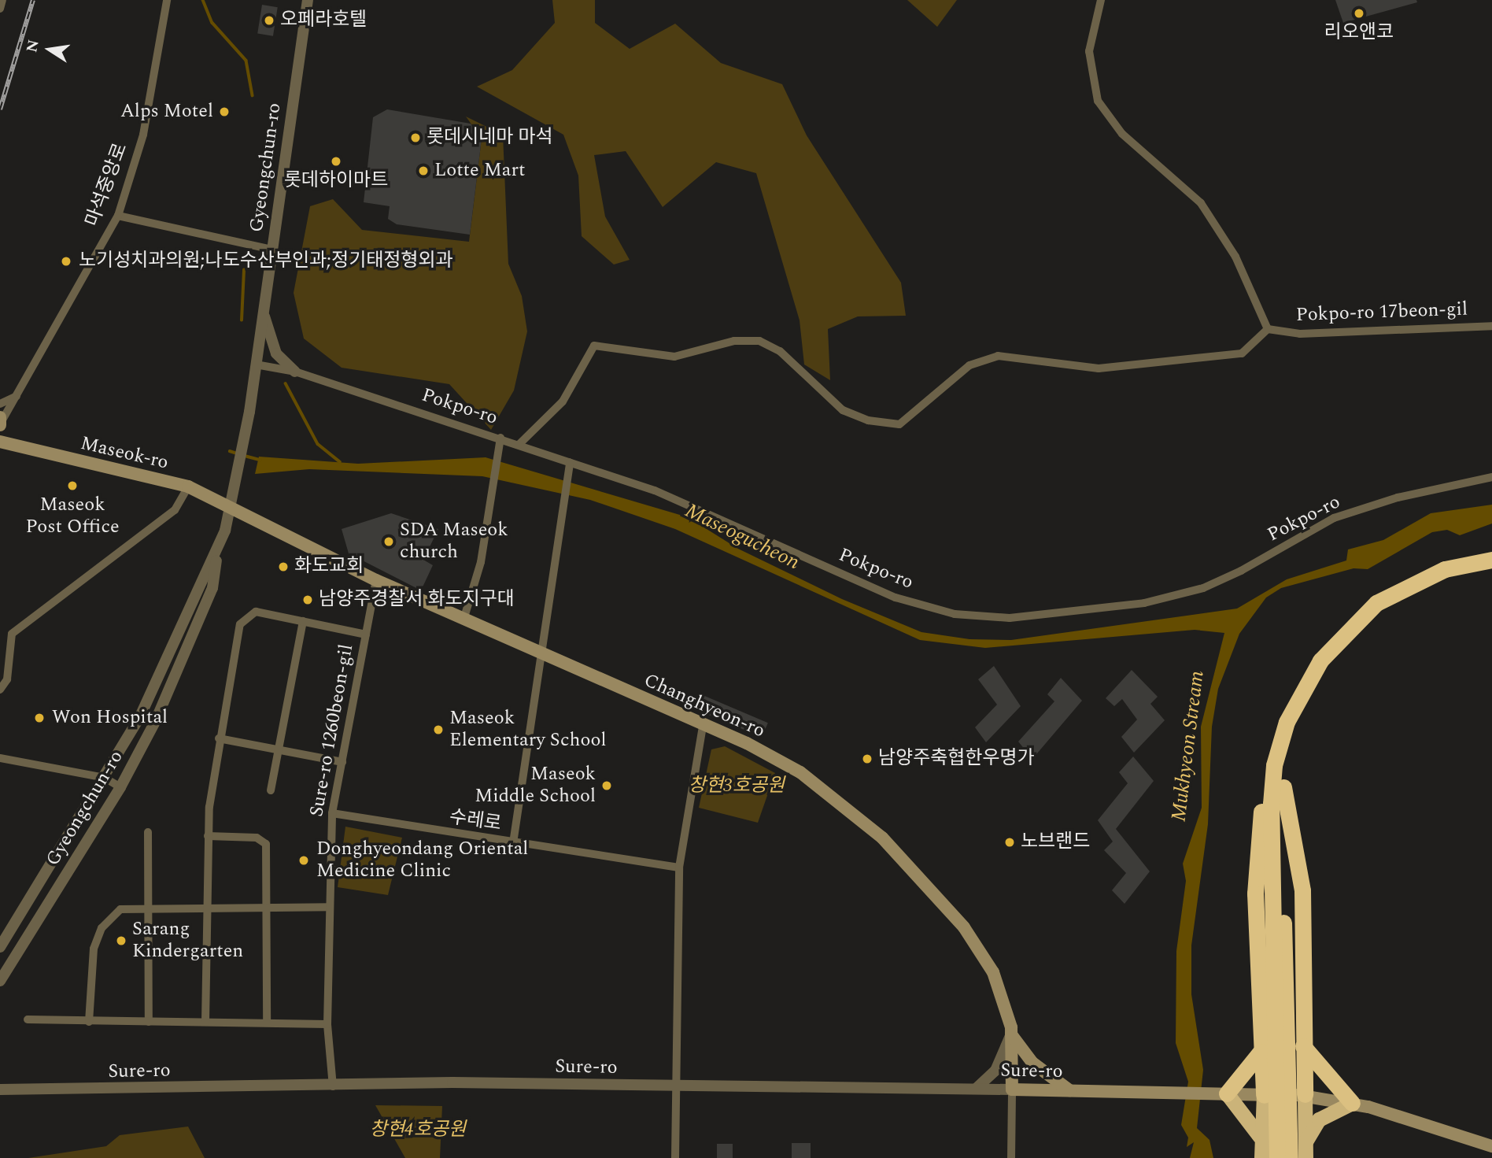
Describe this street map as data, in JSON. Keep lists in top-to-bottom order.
{
  "streets": {
    "main road": ["Maseok-ro", "Changhyeon-ro", "Sure-ro"],
    "street": [
      "Gyeongchun-ro",
      "마석중앙로",
      "Pokpo-ro 17beon-gil",
      "Pokpo-ro",
      "Sure-ro 1260beon-gil",
      "수레로"
    ]
  },
  "crossings": [
    ["Gyeongchun-ro", "Pokpo-ro"],
    ["Gyeongchun-ro", "Maseok-ro"],
    ["Gyeongchun-ro", "Changhyeon-ro"],
    ["Maseok-ro", "Changhyeon-ro"],
    ["Changhyeon-ro", "Sure-ro 1260beon-gil"],
    ["Changhyeon-ro", "Sure-ro"],
    ["Sure-ro 1260beon-gil", "수레로"],
    ["Sure-ro 1260beon-gil", "Sure-ro"]
  ],
  "water": ["Maseogucheon", "Mukhyeon Stream"],
  "parks": ["창현3호공원", "창현4호공원"],
  "places": [
    "리오앤코",
    "오페라호텔",
    "Alps Motel",
    "롯데시네마 마석",
    "롯데하이마트",
    "Lotte Mart",
    "노기성치과의원;나도수산부인과;정기태정형외과",
    "Maseok Post Office",
    "SDA Maseok church",
    "화도교회",
    "남양주경찰서 화도지구대",
    "Won Hospital",
    "Maseok Elementary School",
    "남양주축협한우명가",
    "Maseok Middle School",
    "노브랜드",
    "Donghyeondang Oriental Medicine Clinic",
    "Sarang Kindergarten"
  ],
  "north": "left"
}
